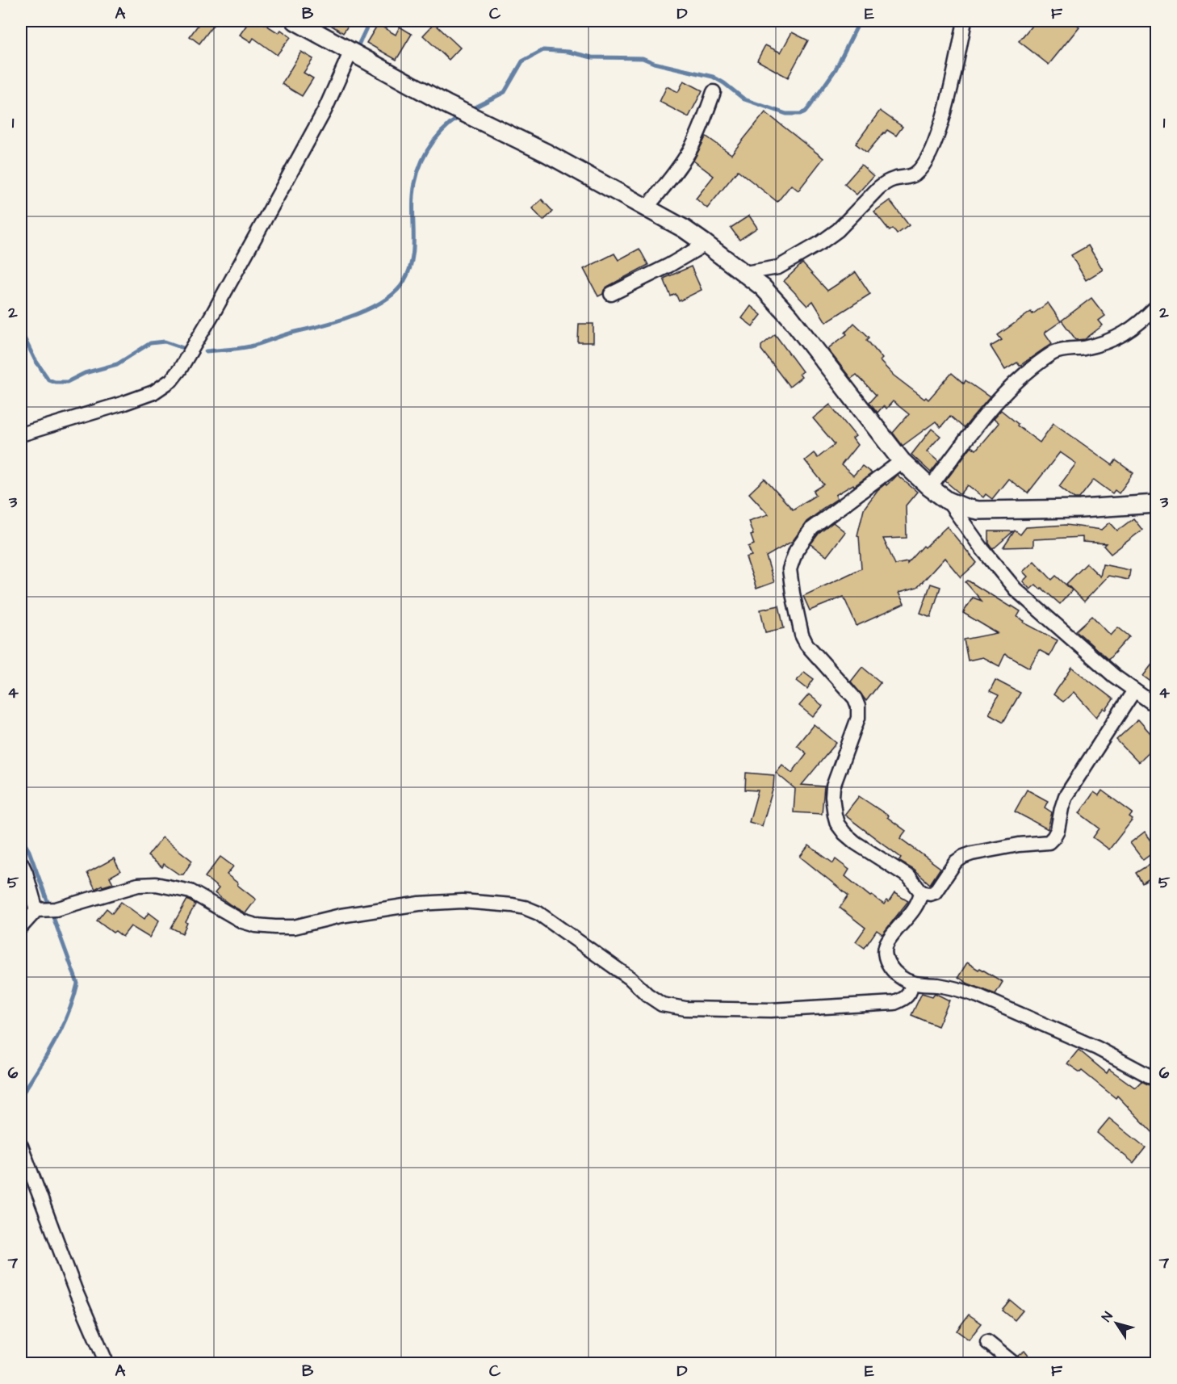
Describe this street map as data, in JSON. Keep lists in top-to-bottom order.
{
  "north": "top left",
  "grid": {
    "columns": [
      "A",
      "B",
      "C",
      "D",
      "E",
      "F"
    ],
    "rows": [
      "1",
      "2",
      "3",
      "4",
      "5",
      "6",
      "7"
    ]
  }
}
